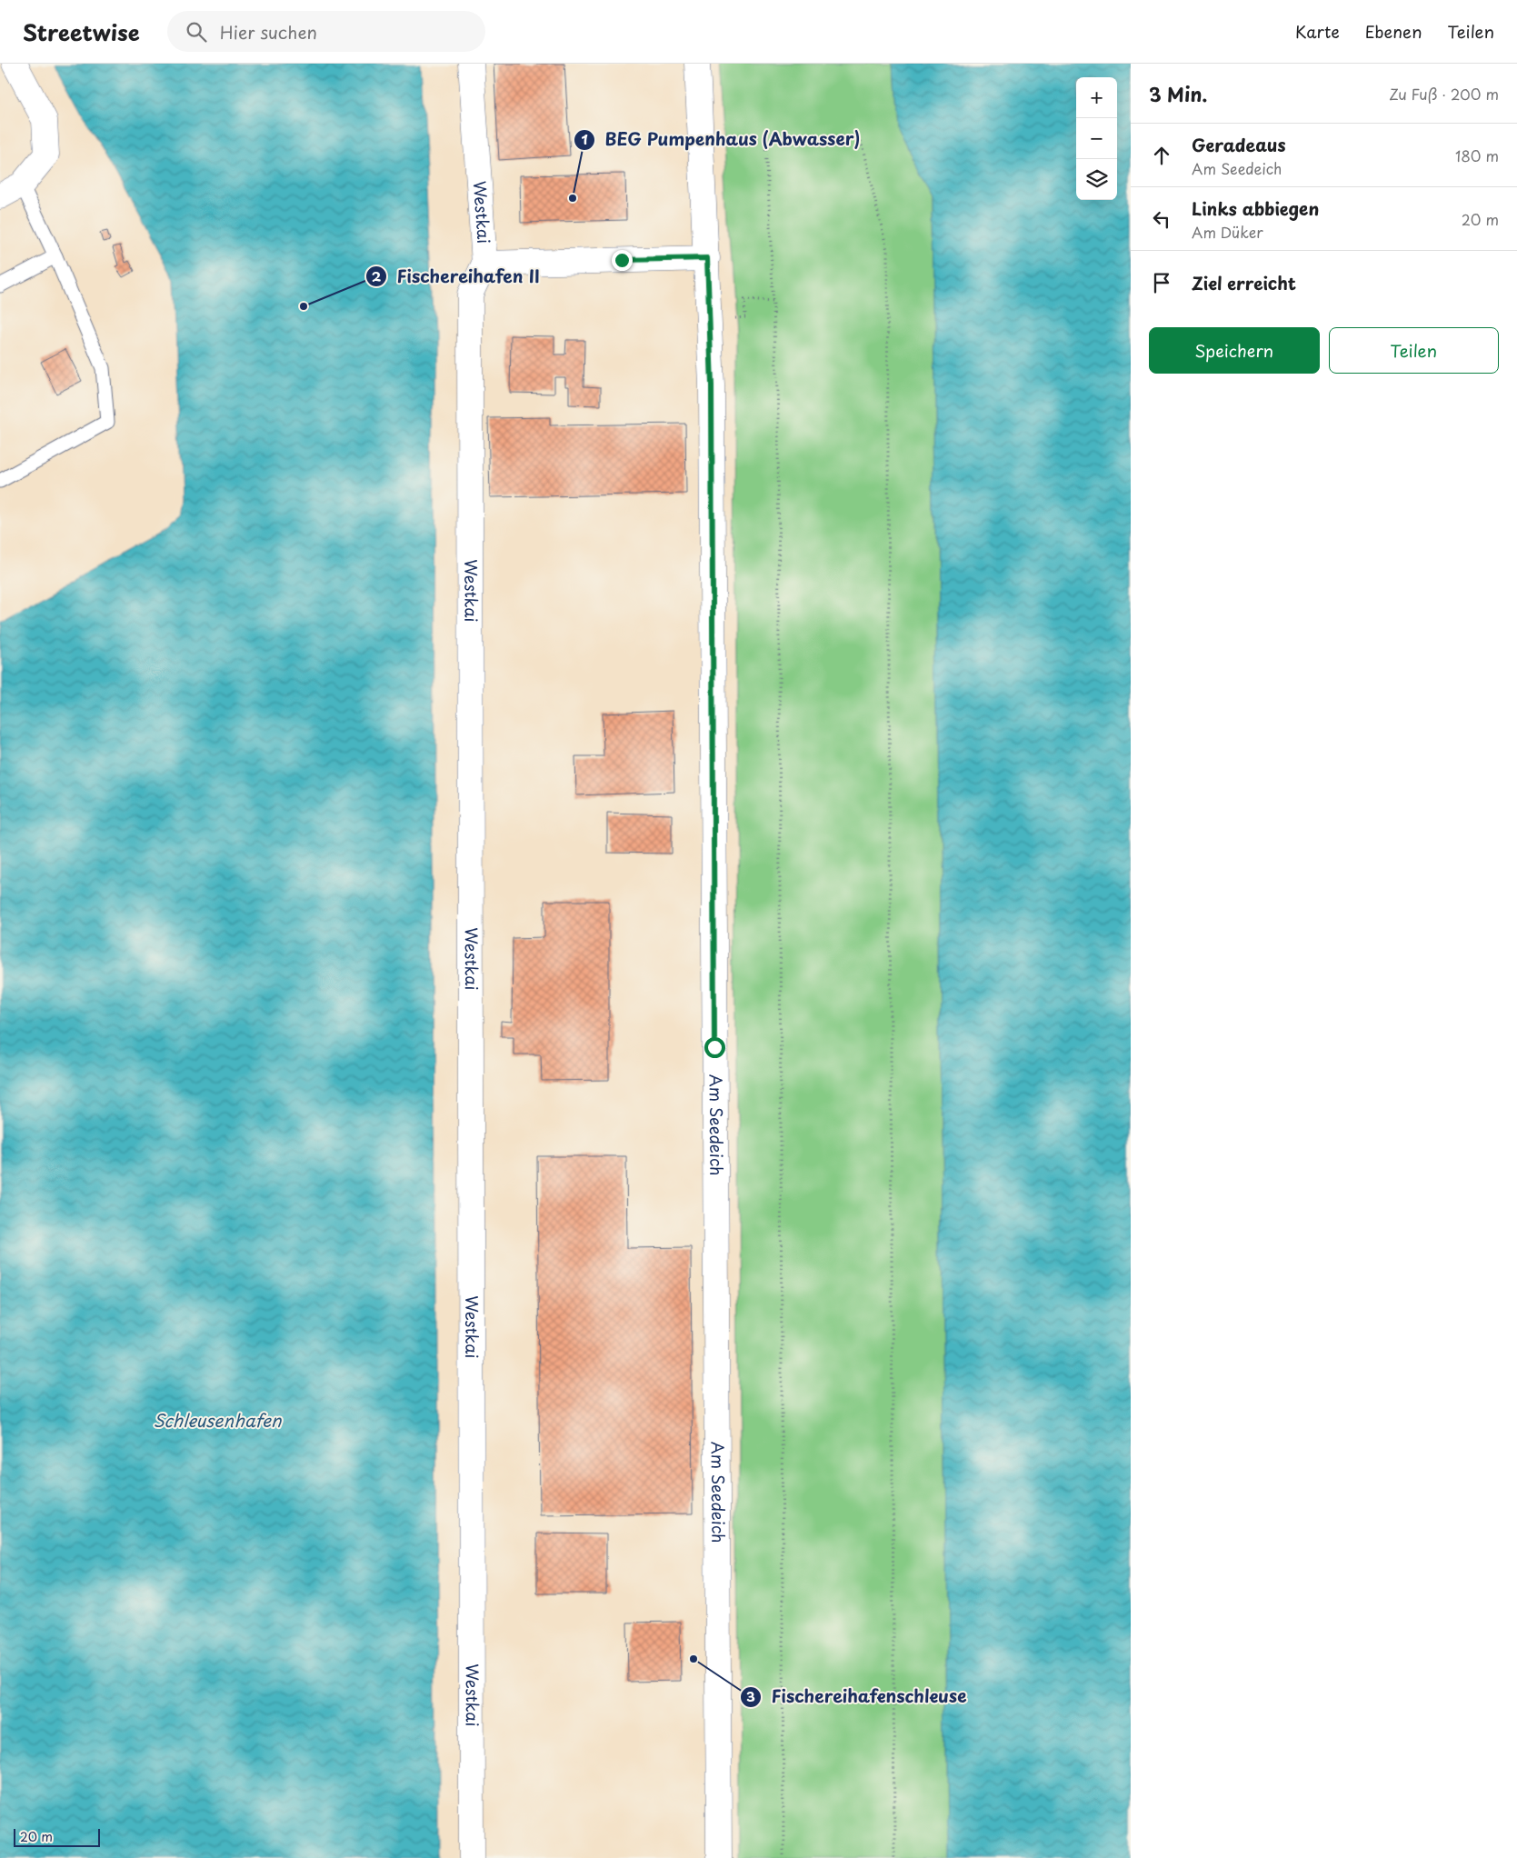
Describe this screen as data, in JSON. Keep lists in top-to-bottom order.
{
  "streets": {
    "street": ["Westkai", "Am Seedeich"]
  },
  "water": ["Schleusenhafen"],
  "places": ["BEG Pumpenhaus (Abwasser)", "Fischereihafen II", "Fischereihafenschleuse"],
  "scale_bar": "20 m",
  "page": {
    "header": "Streetwise",
    "search": "Hier suchen",
    "nav": ["Karte", "Ebenen", "Teilen"],
    "heading": ["3 Min.", "Zu Fuß · 200 m"],
    "map_buttons": ["+", "−"],
    "list": [
      ["Geradeaus", "Am Seedeich", "180 m"],
      ["Links abbiegen", "Am Düker", "20 m"],
      "Ziel erreicht"
    ],
    "buttons": ["Speichern", "Teilen"],
    "scale": "20 m"
  }
}
